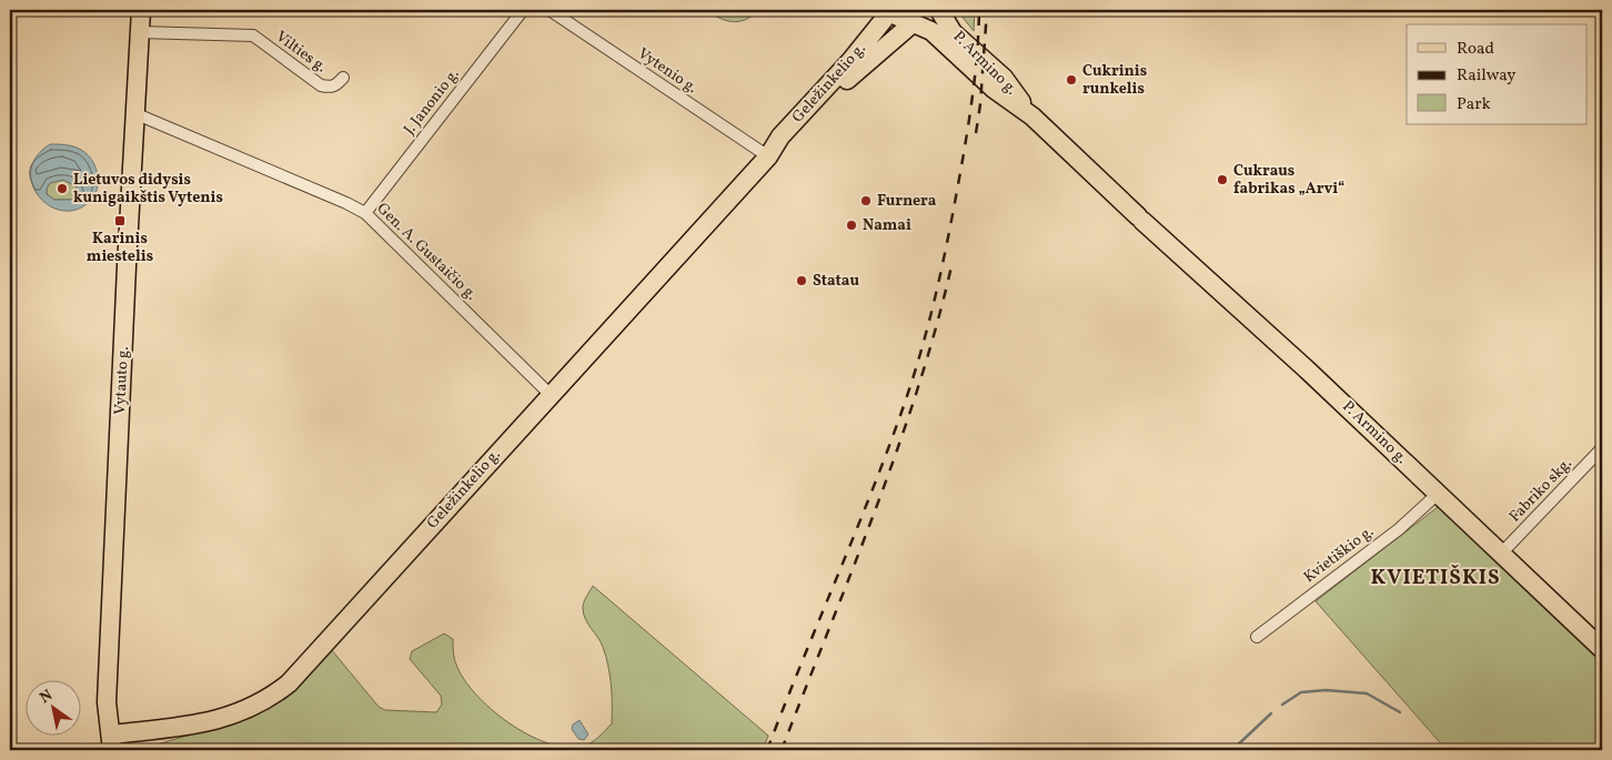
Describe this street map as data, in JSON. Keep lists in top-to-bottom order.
{
  "streets": {
    "main road": ["P. Armino g.", "Geležinkelio g.", "Vytauto g."],
    "street": [
      "Vilties g.",
      "Vytenio g.",
      "J. Janonio g.",
      "Gen. A. Gustaičio g.",
      "Fabriko skg.",
      "Kvietiškio g."
    ]
  },
  "crossings": [
    ["Vilties g.", "Vytauto g."],
    ["P. Armino g.", "Geležinkelio g."],
    ["P. Armino g.", "Fabriko skg."],
    ["P. Armino g.", "Kvietiškio g."],
    ["Vytenio g.", "Geležinkelio g."],
    ["Geležinkelio g.", "Gen. A. Gustaičio g."],
    ["Geležinkelio g.", "Vytauto g."],
    ["J. Janonio g.", "Gen. A. Gustaičio g."],
    ["Gen. A. Gustaičio g.", "Vytauto g."]
  ],
  "districts": ["KVIETIŠKIS"],
  "places": {
    "other": [
      "Cukrinis runkelis",
      "Cukraus fabrikas „Arvi“",
      "Lietuvos didysis kunigaikštis Vytenis",
      "Furnera",
      "Namai",
      "Statau"
    ],
    "transit": ["Karinis miestelis"]
  },
  "legend": ["Road", "Railway", "Park"],
  "north": "top left"
}
